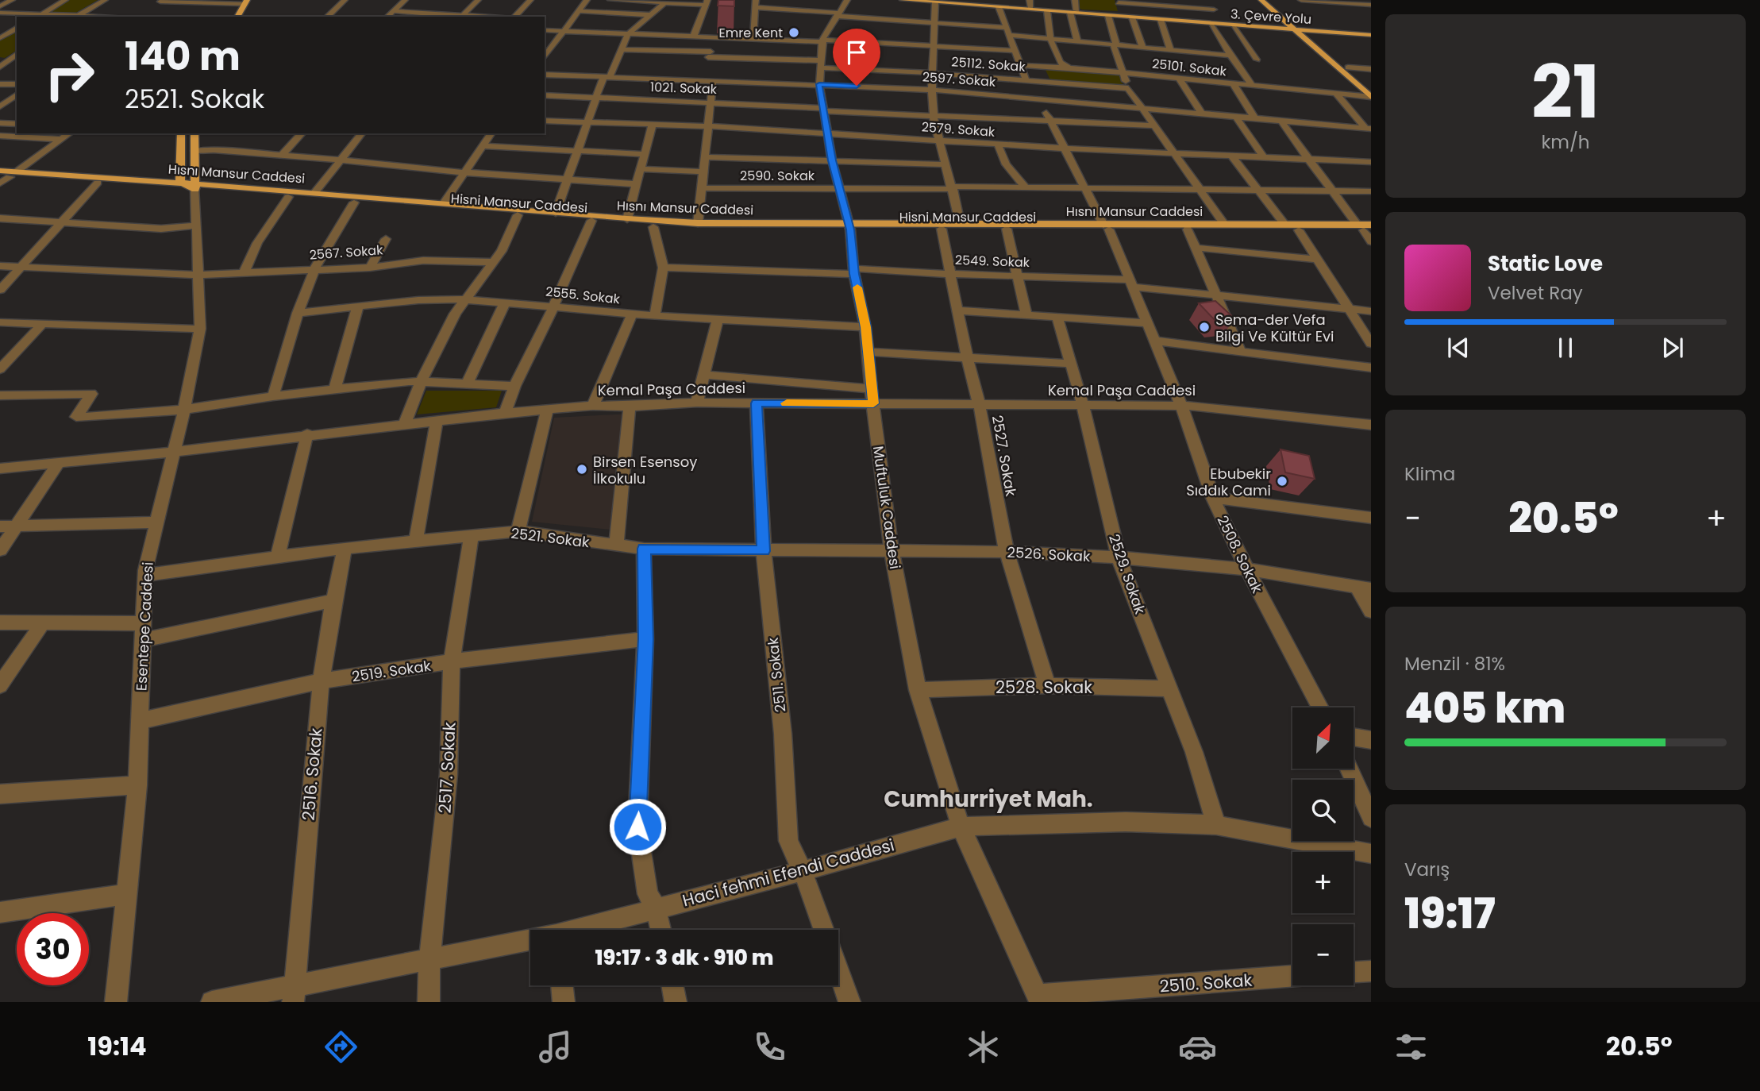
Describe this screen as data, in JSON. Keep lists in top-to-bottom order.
{
  "streets": {
    "main road": [
      "3. Çevre Yolu",
      "Hısnı Mansur Caddesi",
      "Hisni Mansur Caddesi",
      "Esentepe Caddesi"
    ],
    "street": [
      "25112. Sokak",
      "25101. Sokak",
      "2597. Sokak",
      "1021. Sokak",
      "2579. Sokak",
      "2590. Sokak",
      "2567. Sokak",
      "2549. Sokak",
      "2555. Sokak",
      "Kemal Paşa Caddesi",
      "2527. Sokak",
      "Muftuluk Caddesi",
      "2521. Sokak",
      "2526. Sokak",
      "2508. Sokak",
      "2529. Sokak",
      "2519. Sokak",
      "2511. Sokak",
      "2528. Sokak",
      "2517. Sokak",
      "2516. Sokak",
      "Haci fehmi Efendi Caddesi",
      "2510. Sokak"
    ]
  },
  "crossings": [
    ["3. Çevre Yolu", "2508. Sokak"],
    ["25112. Sokak", "Muftuluk Caddesi"],
    ["25112. Sokak", "2508. Sokak"],
    ["25101. Sokak", "2508. Sokak"],
    ["2597. Sokak", "Muftuluk Caddesi"],
    ["2597. Sokak", "2508. Sokak"],
    ["1021. Sokak", "Muftuluk Caddesi"],
    ["1021. Sokak", "2508. Sokak"],
    ["2579. Sokak", "Muftuluk Caddesi"],
    ["2579. Sokak", "2508. Sokak"],
    ["Hısnı Mansur Caddesi", "Hisni Mansur Caddesi"],
    ["Hısnı Mansur Caddesi", "Muftuluk Caddesi"],
    ["Hısnı Mansur Caddesi", "2508. Sokak"],
    ["Hısnı Mansur Caddesi", "Esentepe Caddesi"],
    ["2590. Sokak", "Muftuluk Caddesi"],
    ["2590. Sokak", "2508. Sokak"],
    ["Hisni Mansur Caddesi", "2527. Sokak"],
    ["Hisni Mansur Caddesi", "Muftuluk Caddesi"],
    ["Hisni Mansur Caddesi", "2508. Sokak"],
    ["Hisni Mansur Caddesi", "Esentepe Caddesi"],
    ["2567. Sokak", "Esentepe Caddesi"],
    ["2549. Sokak", "2527. Sokak"],
    ["2549. Sokak", "Muftuluk Caddesi"],
    ["2549. Sokak", "2508. Sokak"],
    ["2555. Sokak", "Muftuluk Caddesi"],
    ["Kemal Paşa Caddesi", "2527. Sokak"],
    ["Kemal Paşa Caddesi", "Muftuluk Caddesi"],
    ["Kemal Paşa Caddesi", "2508. Sokak"],
    ["Kemal Paşa Caddesi", "2529. Sokak"],
    ["Kemal Paşa Caddesi", "Esentepe Caddesi"],
    ["Kemal Paşa Caddesi", "2511. Sokak"],
    ["2527. Sokak", "2526. Sokak"],
    ["2527. Sokak", "2528. Sokak"],
    ["Muftuluk Caddesi", "2521. Sokak"],
    ["Muftuluk Caddesi", "2526. Sokak"],
    ["Muftuluk Caddesi", "2528. Sokak"],
    ["Muftuluk Caddesi", "Haci fehmi Efendi Caddesi"],
    ["Muftuluk Caddesi", "2510. Sokak"],
    ["2521. Sokak", "2526. Sokak"],
    ["2521. Sokak", "Esentepe Caddesi"],
    ["2521. Sokak", "2511. Sokak"],
    ["2521. Sokak", "2517. Sokak"],
    ["2521. Sokak", "2516. Sokak"],
    ["2526. Sokak", "2508. Sokak"],
    ["2526. Sokak", "2529. Sokak"],
    ["2529. Sokak", "2528. Sokak"],
    ["2529. Sokak", "Haci fehmi Efendi Caddesi"],
    ["Esentepe Caddesi", "2519. Sokak"],
    ["2519. Sokak", "2517. Sokak"],
    ["2519. Sokak", "2516. Sokak"],
    ["2511. Sokak", "Haci fehmi Efendi Caddesi"],
    ["2517. Sokak", "Haci fehmi Efendi Caddesi"],
    ["2516. Sokak", "Haci fehmi Efendi Caddesi"]
  ],
  "districts": ["Cumhurriyet Mah."],
  "places": [
    "Emre Kent",
    "Sema-der Vefa Bilgi Ve Kültür Evi",
    "Birsen Esensoy İlkokulu",
    "Ebubekir Sıddık Cami"
  ],
  "north": "top right",
  "page": {
    "tile": [
      ["21", "km/h"],
      "Klima",
      ["Menzil · 81%", "405 km"],
      ["Varış", "19:17"]
    ],
    "turn": ["140 m", "2521. Sokak"],
    "song": ["Static Love", "Velvet Ray"],
    "heat": ["−", "20.5°", "+"],
    "map_buttons": ["+", "−"],
    "limit": "30",
    "trip": "19:17 · 3 dk · 910 m",
    "tabs": ["19:14", "20.5°"]
  }
}
